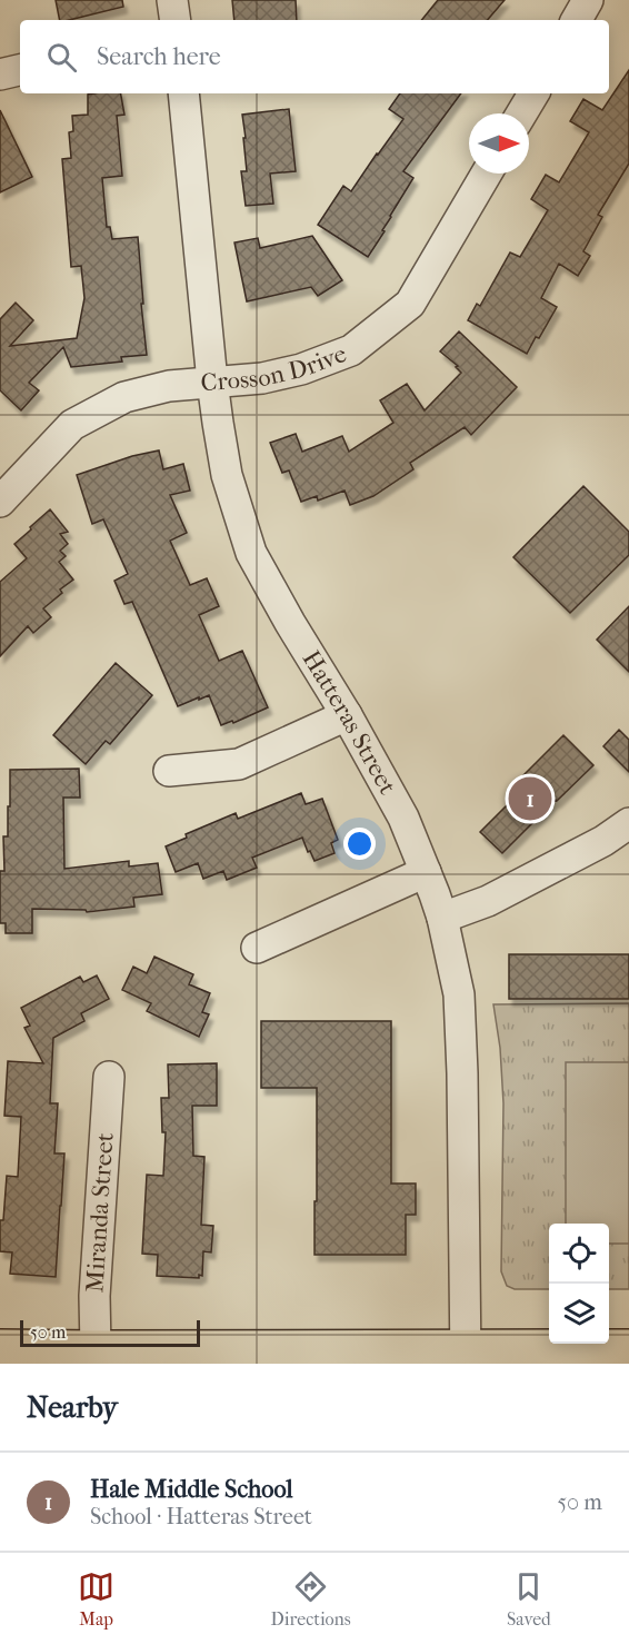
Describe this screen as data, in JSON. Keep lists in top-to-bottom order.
{
  "streets": {
    "street": ["Crosson Drive", "Hatteras Street", "Miranda Street"]
  },
  "crossings": [
    ["Crosson Drive", "Hatteras Street"]
  ],
  "scale_bar": "50 m",
  "north": "right",
  "page": {
    "search": "Search here",
    "pins": "1",
    "scale": "50 m",
    "heading": "Nearby",
    "list": [
      {
        "mark": "1",
        "name": "Hale Middle School",
        "note": "School · Hatteras Street",
        "value": "50 m"
      }
    ],
    "nav": ["Map", "Directions", "Saved"]
  }
}
